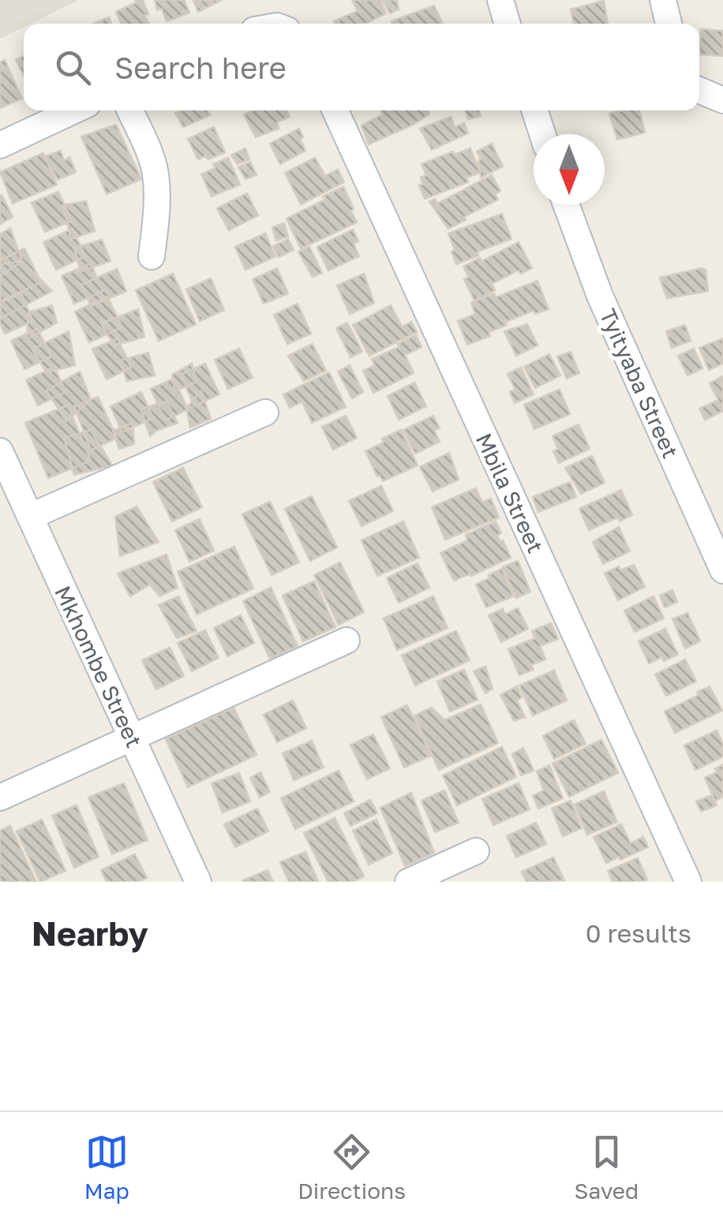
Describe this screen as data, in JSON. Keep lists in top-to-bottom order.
{
  "streets": {
    "street": ["Tyityaba Street", "Mbila Street", "Mkhombe Street"]
  },
  "north": "bottom",
  "page": {
    "search": "Search here",
    "heading": ["Nearby", "0 results"],
    "nav": ["Map", "Directions", "Saved"]
  }
}
